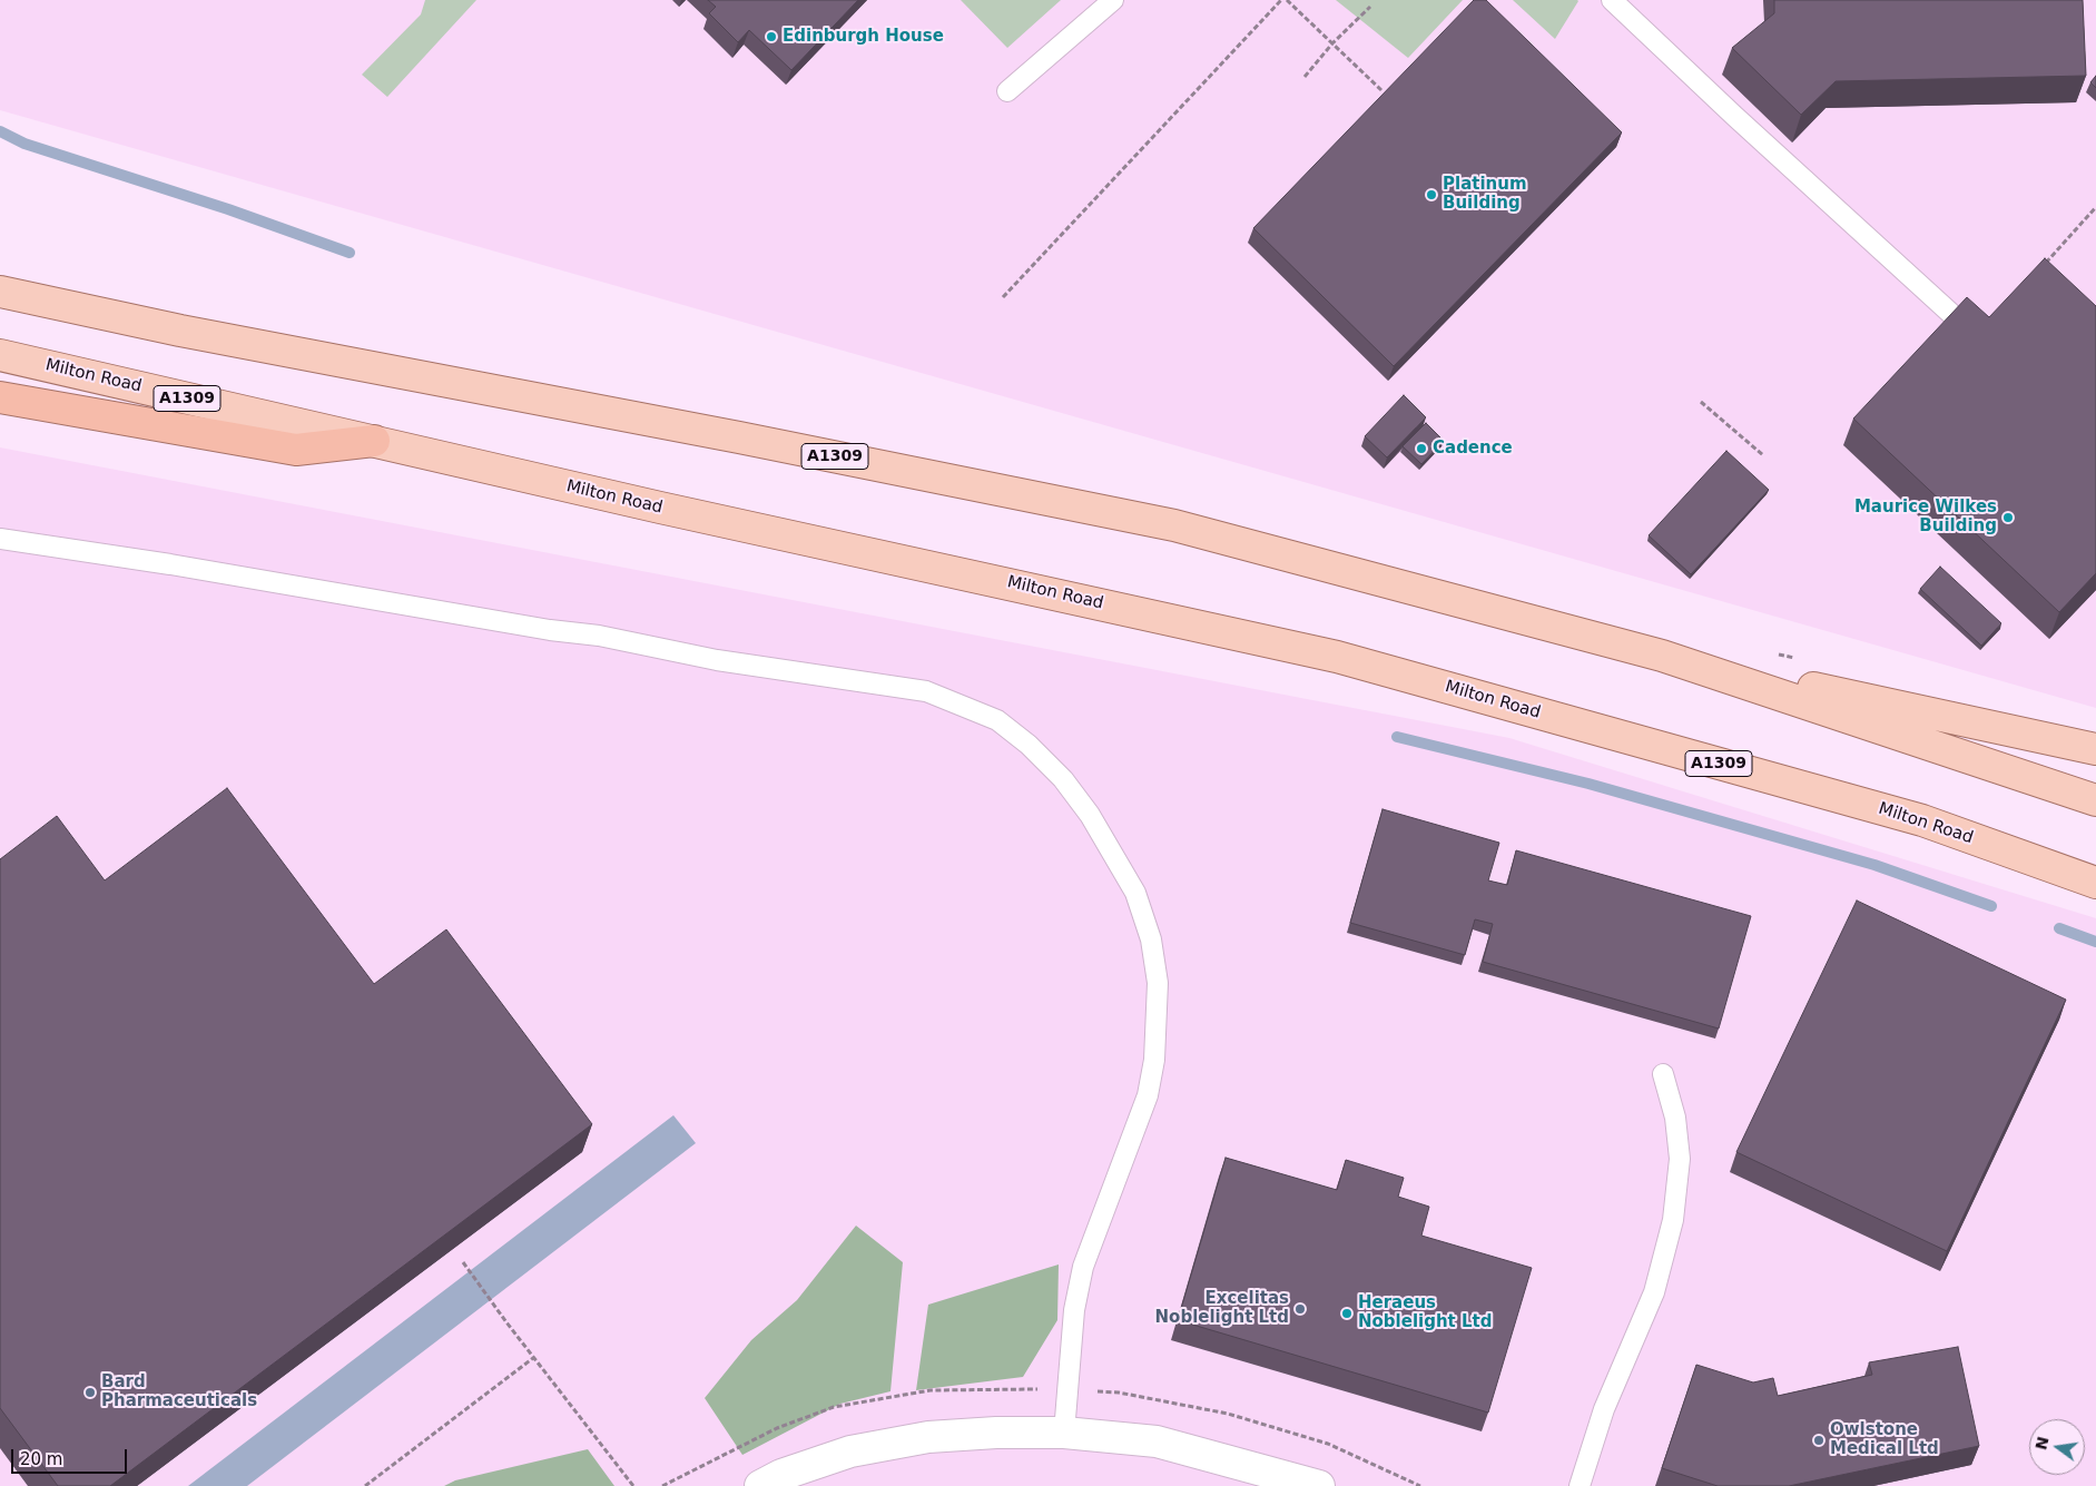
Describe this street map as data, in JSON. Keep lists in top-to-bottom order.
{
  "streets": {
    "main road": ["Milton Road", "A1309"]
  },
  "places": [
    "Edinburgh House",
    "Platinum Building",
    "Cadence",
    "Maurice Wilkes Building",
    "Excelitas Noblelight Ltd",
    "Heraeus Noblelight Ltd",
    "Bard Pharmaceuticals",
    "Owlstone Medical Ltd"
  ],
  "scale_bar": "20 m",
  "north": "left"
}
